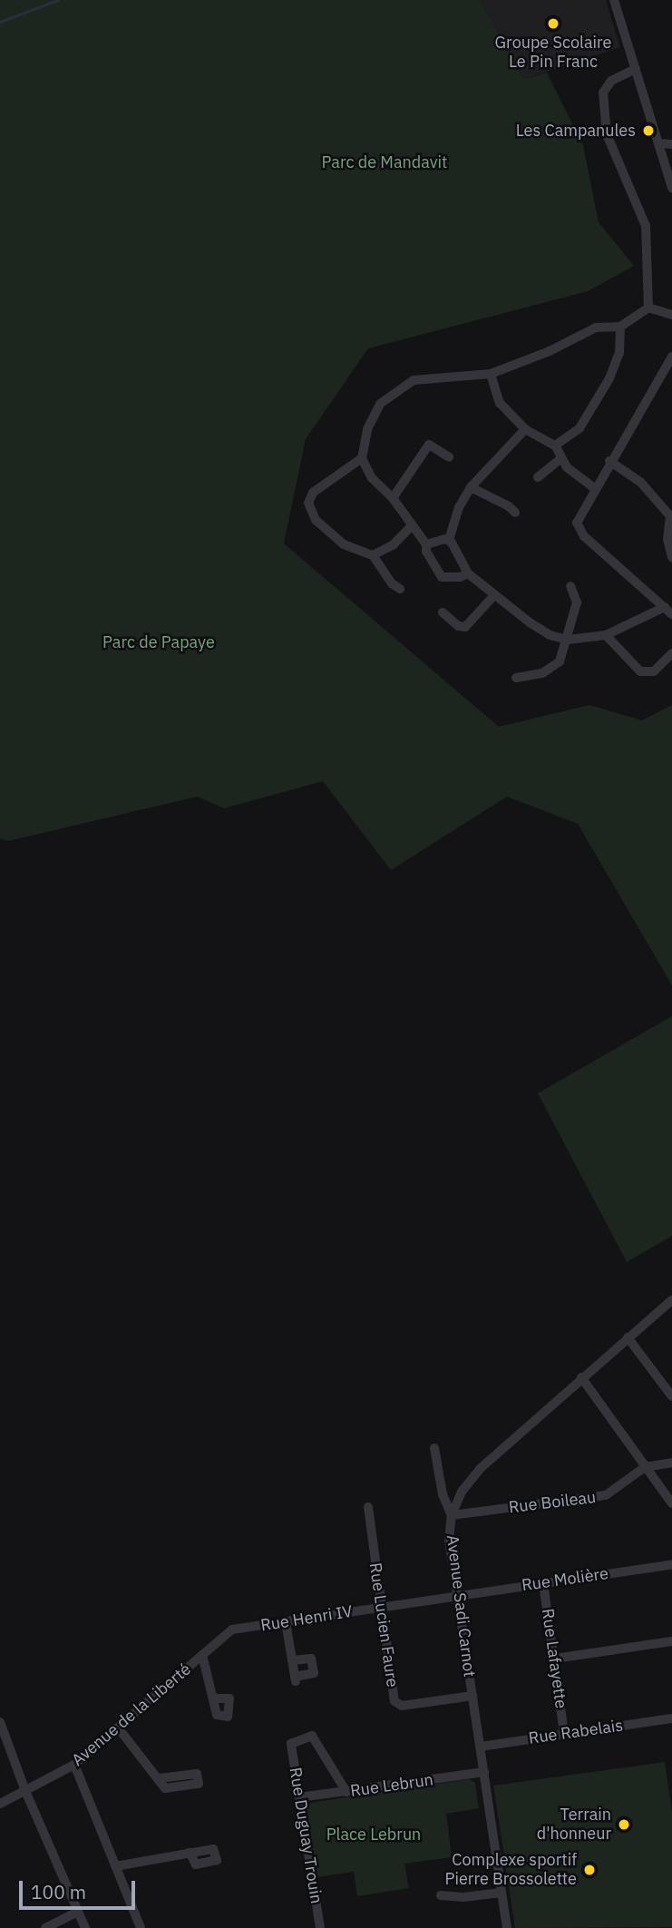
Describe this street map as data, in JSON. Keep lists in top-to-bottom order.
{
  "streets": {
    "street": [
      "Rue Boileau",
      "Rue Molière",
      "Avenue Sadi Carnot",
      "Rue Henri IV",
      "Rue Lucien Faure",
      "Rue Lafayette",
      "Avenue de la Liberté",
      "Rue Rabelais",
      "Rue Lebrun",
      "Rue Duguay Trouin"
    ]
  },
  "crossings": [
    ["Rue Boileau", "Avenue Sadi Carnot"],
    ["Rue Molière", "Avenue Sadi Carnot"],
    ["Rue Molière", "Rue Henri IV"],
    ["Rue Molière", "Rue Lucien Faure"],
    ["Rue Molière", "Rue Lafayette"],
    ["Avenue Sadi Carnot", "Rue Lucien Faure"],
    ["Avenue Sadi Carnot", "Rue Rabelais"],
    ["Avenue Sadi Carnot", "Rue Lebrun"],
    ["Rue Henri IV", "Rue Lucien Faure"],
    ["Rue Henri IV", "Avenue de la Liberté"],
    ["Rue Lafayette", "Rue Rabelais"],
    ["Rue Lebrun", "Rue Duguay Trouin"]
  ],
  "parks": ["Parc de Mandavit", "Parc de Papaye", "Place Lebrun"],
  "places": [
    "Groupe Scolaire Le Pin Franc",
    "Les Campanules",
    "Terrain d'honneur",
    "Complexe sportif Pierre Brossolette"
  ],
  "scale_bar": "100 m"
}
